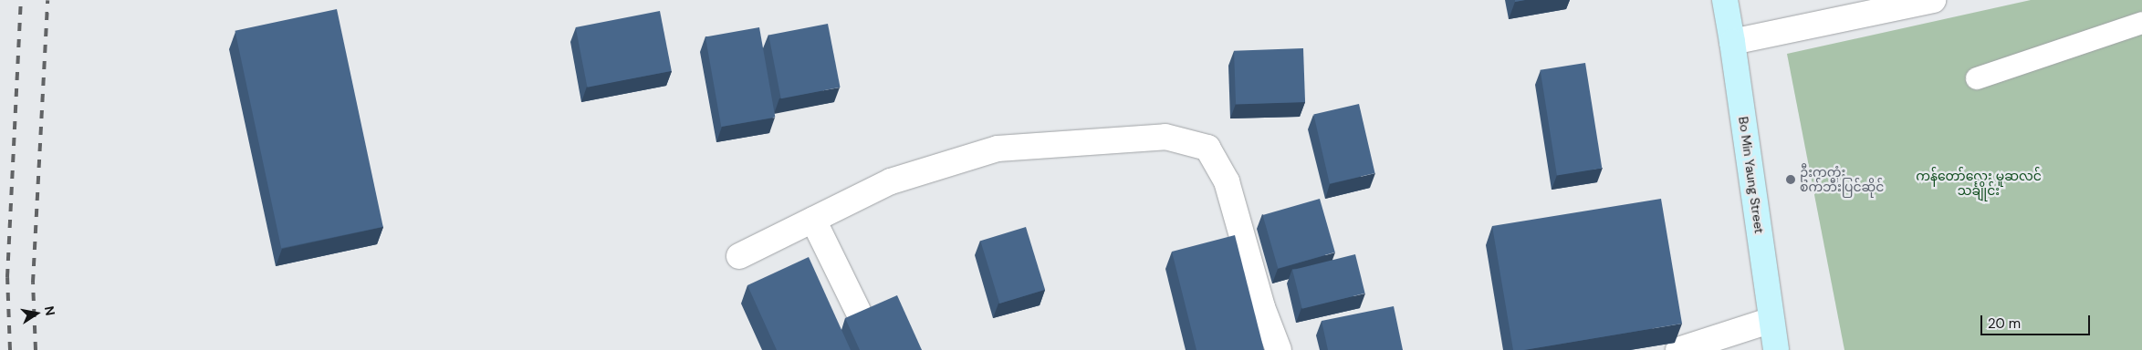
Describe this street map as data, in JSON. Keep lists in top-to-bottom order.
{
  "streets": {
    "main road": ["Bo Min Yaung Street"]
  },
  "parks": ["ကန်တော်လေး မူဆလင် သင်္ချိုင်း"],
  "places": ["ဦးကတုံး စက်ဘီးပြင်ဆိုင်"],
  "scale_bar": "20 m",
  "north": "right"
}
